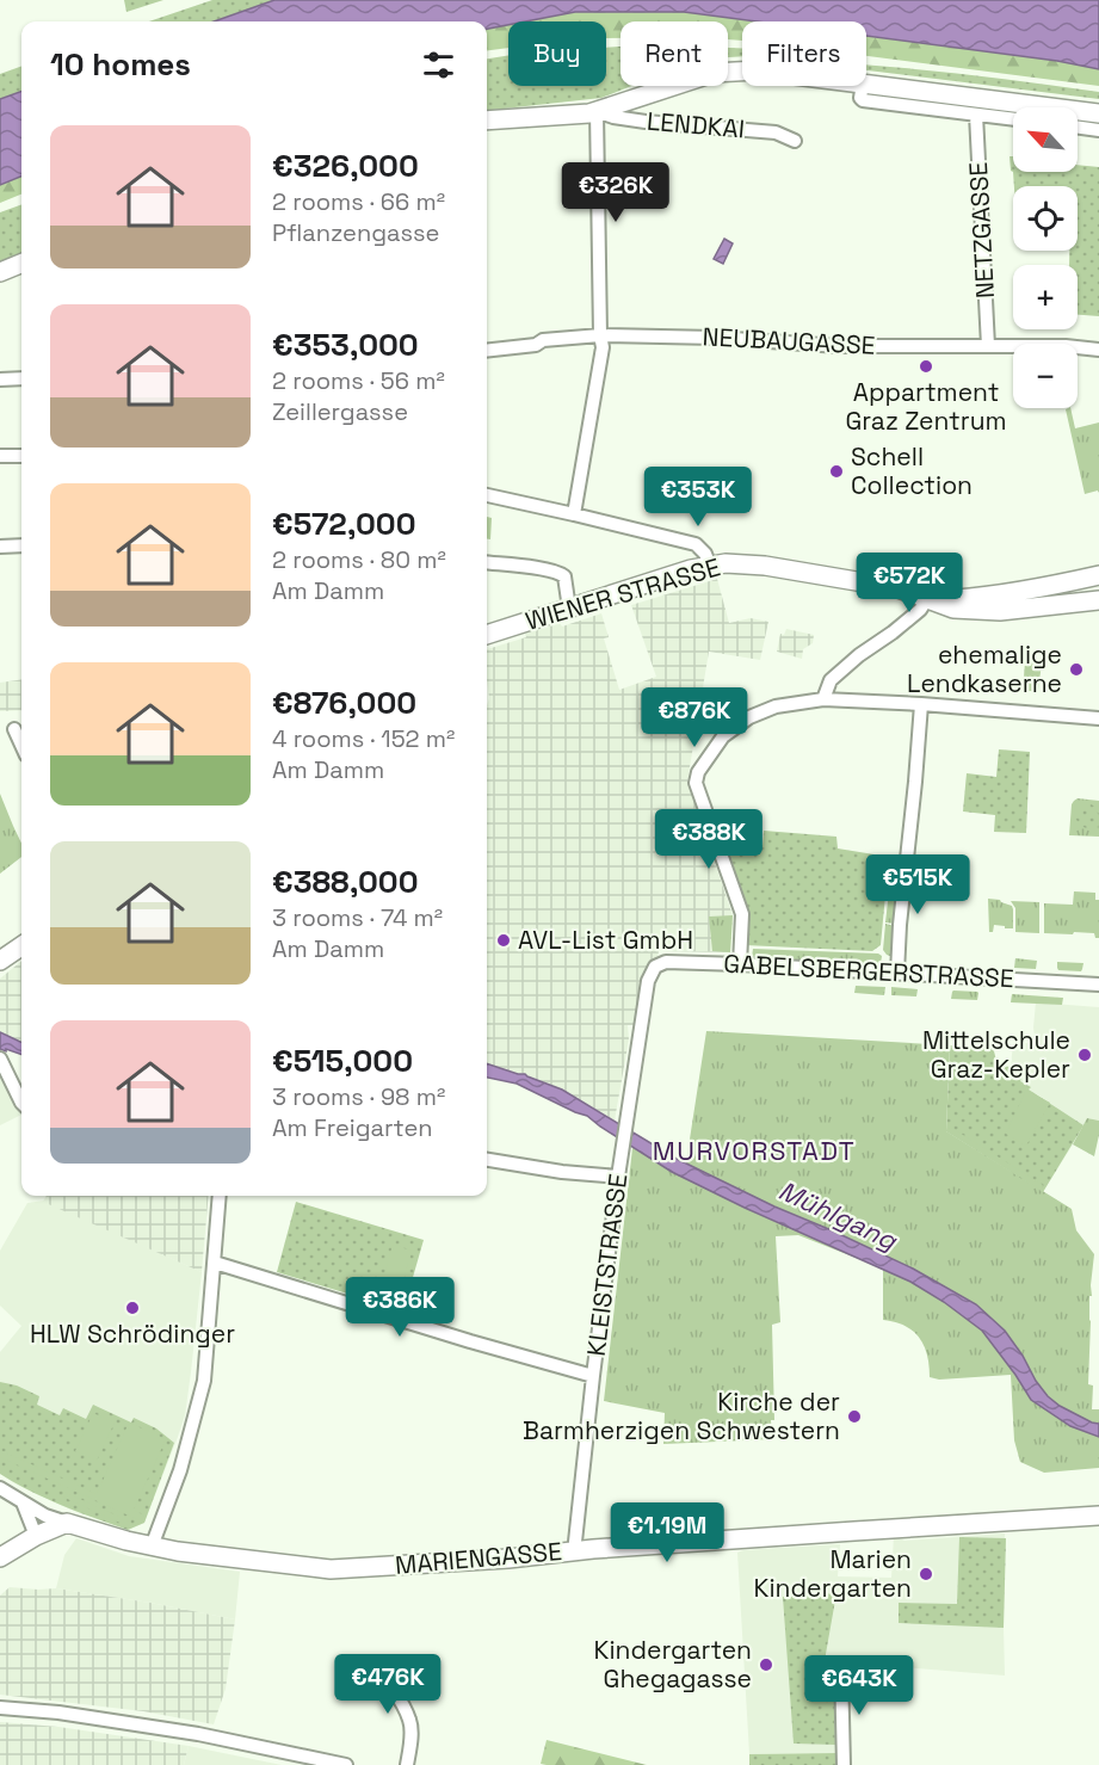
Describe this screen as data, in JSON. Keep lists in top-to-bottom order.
{
  "streets": {
    "main road": ["LENDKAI", "WIENER STRASSE", "MARIENGASSE"],
    "street": [
      "NETZGASSE",
      "NEUBAUGASSE",
      "GABELSBERGERSTRASSE",
      "KLEISTSTRASSE"
    ]
  },
  "crossings": [
    ["NETZGASSE", "NEUBAUGASSE"],
    ["GABELSBERGERSTRASSE", "KLEISTSTRASSE"],
    ["KLEISTSTRASSE", "MARIENGASSE"]
  ],
  "districts": ["MURVORSTADT"],
  "water": ["Mühlgang"],
  "places": [
    "Appartment Graz Zentrum",
    "Schell Collection",
    "ehemalige Lendkaserne",
    "AVL-List GmbH",
    "Mittelschule Graz-Kepler",
    "HLW Schrödinger",
    "Kirche der Barmherzigen Schwestern",
    "Marien Kindergarten",
    "Kindergarten Ghegagasse"
  ],
  "north": "top left",
  "page": {
    "chip": ["Buy", "Rent", "Filters"],
    "heading": "10 homes",
    "map_buttons": ["+", "−"],
    "list": [
      {
        "name": "€326,000",
        "note": "2 rooms · 66 m² · Pflanzengasse"
      },
      {
        "name": "€353,000",
        "note": "2 rooms · 56 m² · Zeillergasse"
      },
      {
        "name": "€572,000",
        "note": "2 rooms · 80 m² · Am Damm"
      },
      {
        "name": "€876,000",
        "note": "4 rooms · 152 m² · Am Damm"
      },
      {
        "name": "€388,000",
        "note": "3 rooms · 74 m² · Am Damm"
      },
      {
        "name": "€515,000",
        "note": "3 rooms · 98 m² · Am Freigarten"
      }
    ],
    "price": [
      "€326K",
      "€353K",
      "€572K",
      "€876K",
      "€388K",
      "€515K",
      "€386K",
      "€1.19M",
      "€476K",
      "€643K"
    ]
  }
}
